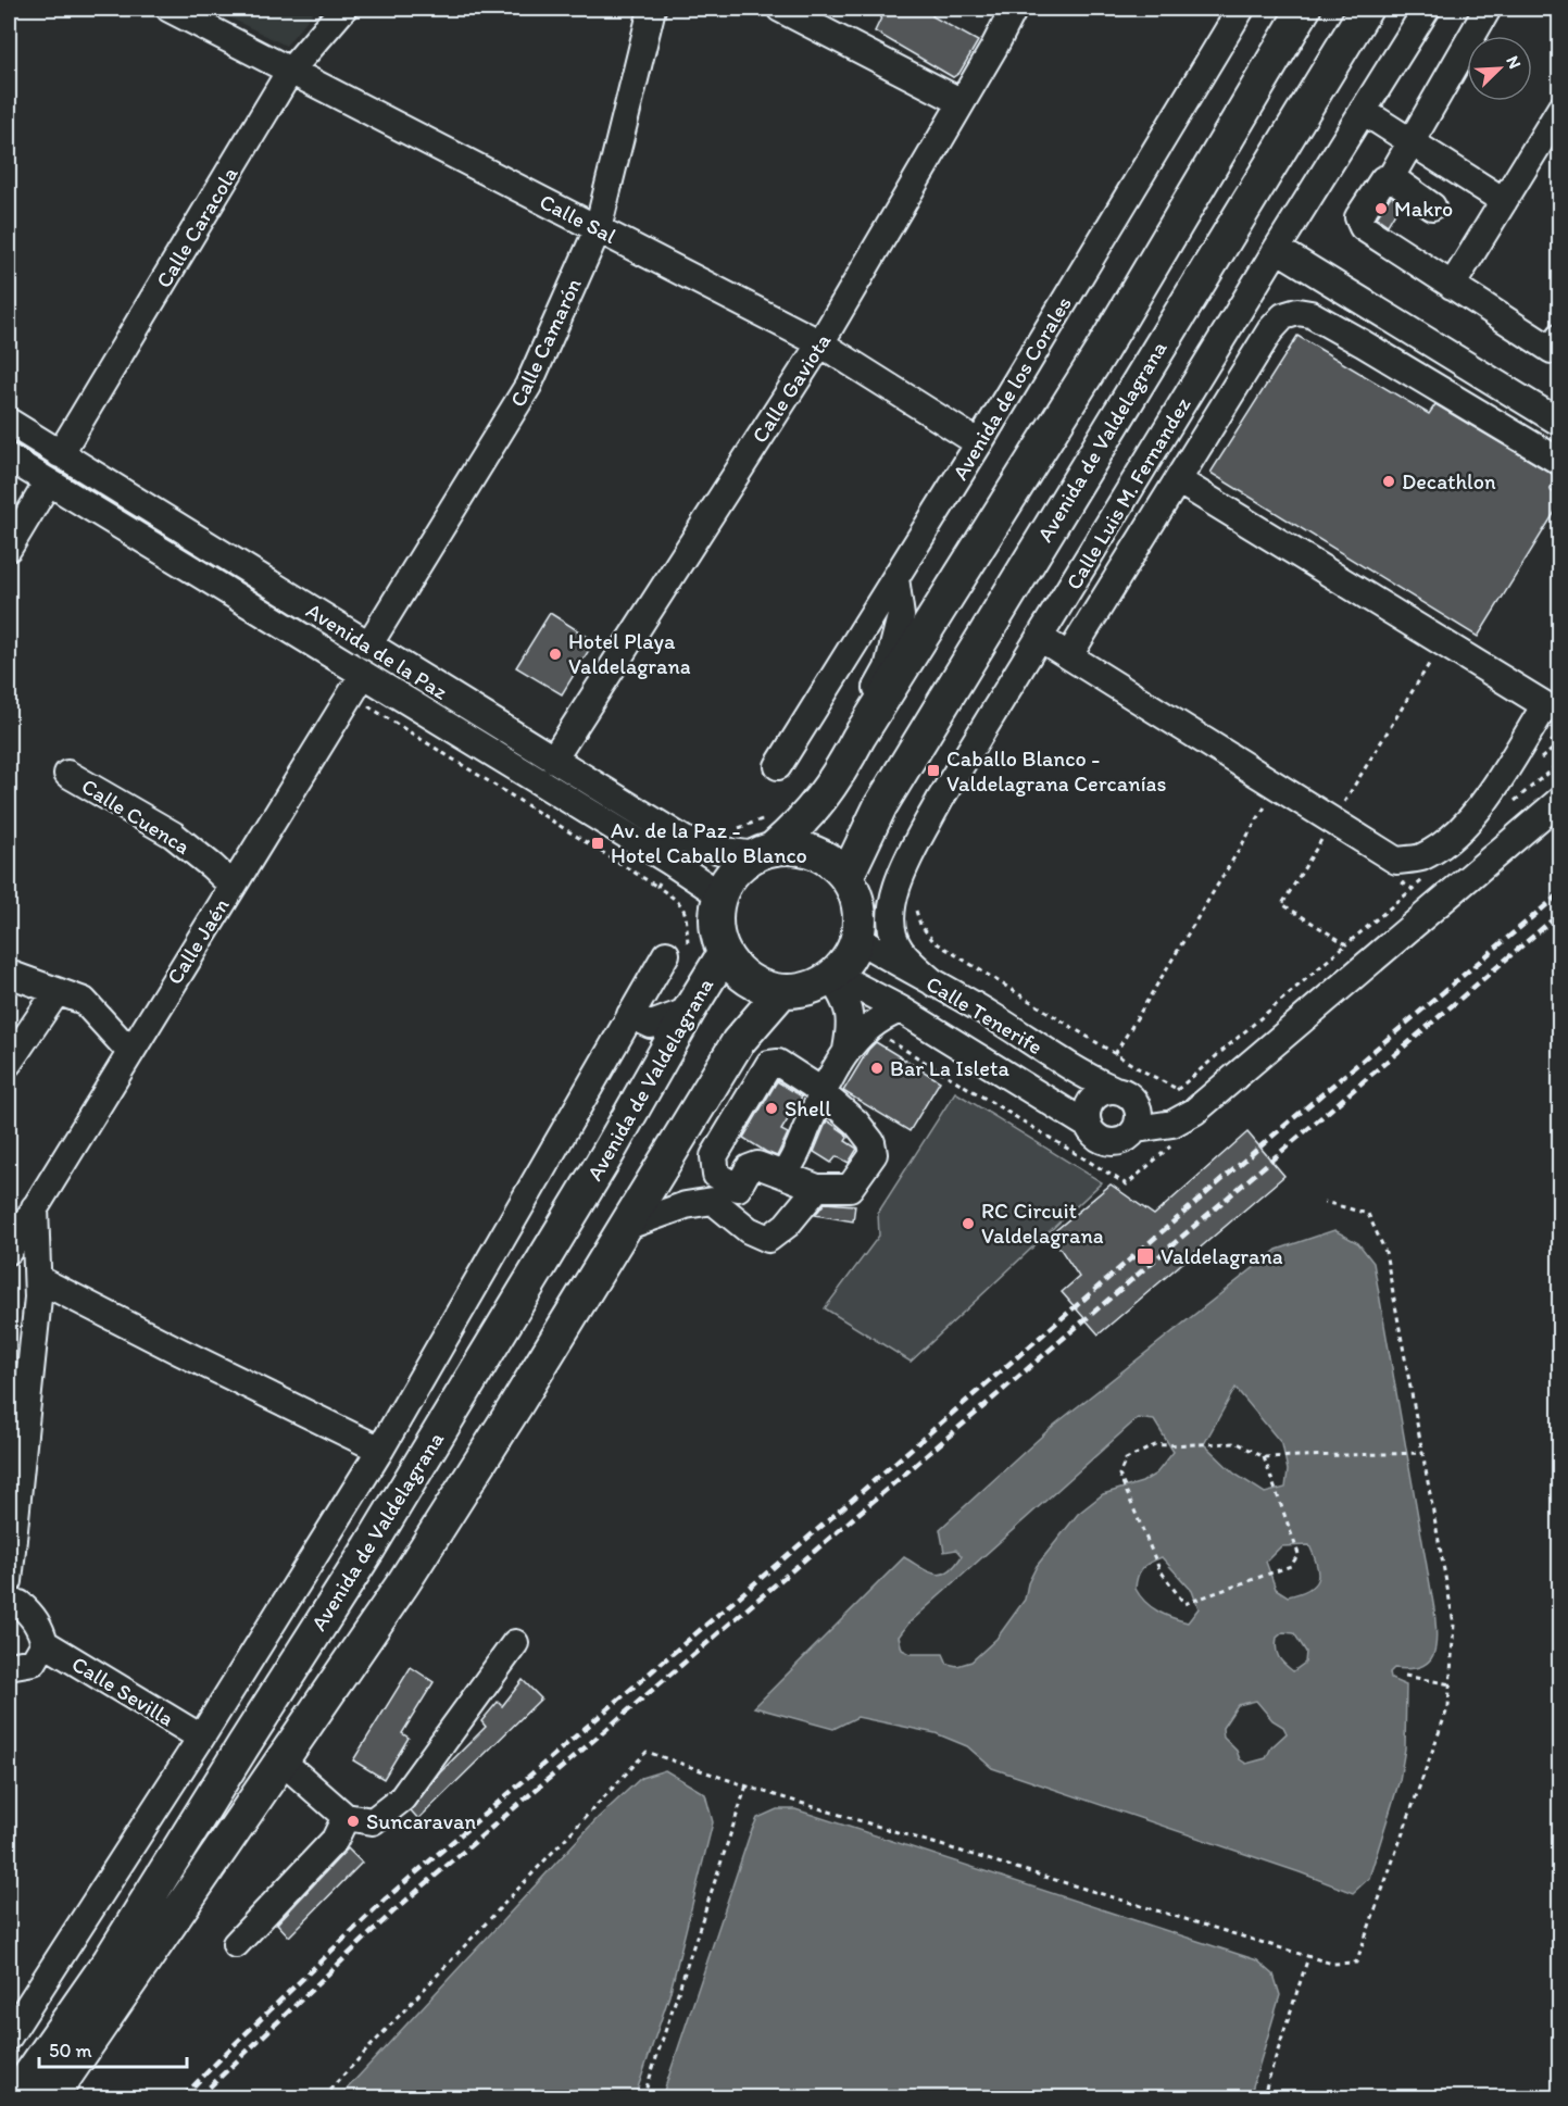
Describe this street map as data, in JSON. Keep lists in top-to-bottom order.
{
  "streets": {
    "main road": ["Avenida de Valdelagrana"],
    "street": [
      "Calle Sal",
      "Calle Caracola",
      "Calle Camarón",
      "Calle Gaviota",
      "Avenida de los Corales",
      "Calle Luis M. Fernandez",
      "Avenida de la Paz",
      "Calle Cuenca",
      "Calle Jaén",
      "Calle Tenerife",
      "Calle Sevilla"
    ]
  },
  "crossings": [
    ["Calle Sal", "Calle Caracola"],
    ["Calle Sal", "Calle Camarón"],
    ["Calle Sal", "Calle Gaviota"],
    ["Calle Sal", "Avenida de los Corales"],
    ["Calle Caracola", "Avenida de la Paz"],
    ["Calle Camarón", "Avenida de la Paz"],
    ["Calle Gaviota", "Avenida de la Paz"],
    ["Avenida de Valdelagrana", "Avenida de la Paz"],
    ["Avenida de Valdelagrana", "Calle Tenerife"],
    ["Calle Luis M. Fernandez", "Calle Tenerife"],
    ["Avenida de la Paz", "Calle Jaén"],
    ["Avenida de la Paz", "Calle Tenerife"],
    ["Calle Cuenca", "Calle Jaén"]
  ],
  "places": {
    "other": [
      "Makro",
      "Decathlon",
      "Hotel Playa Valdelagrana",
      "Bar La Isleta",
      "Shell",
      "RC Circuit Valdelagrana",
      "Suncaravan"
    ],
    "transit": ["Caballo Blanco - Valdelagrana Cercanías", "Av. de la Paz - Hotel Caballo Blanco", "Valdelagrana"]
  },
  "scale_bar": "50 m",
  "north": "top right"
}
